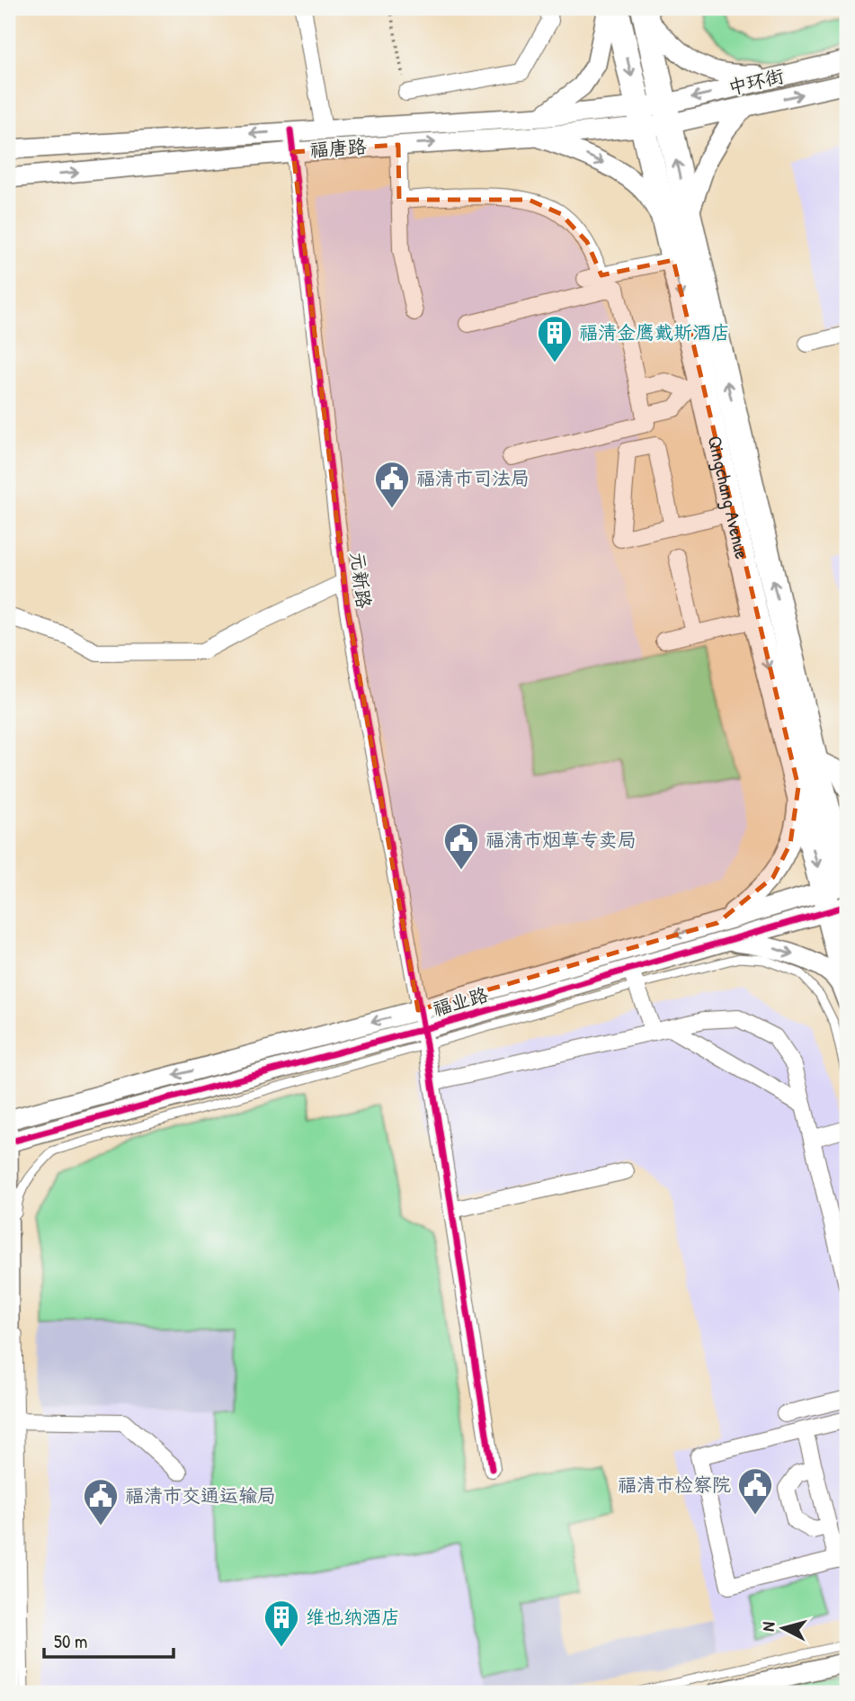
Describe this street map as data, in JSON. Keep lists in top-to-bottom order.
{
  "streets": {
    "main road": ["Qingchang Avenue"],
    "street": [
      "中环街",
      "福唐路",
      "元新路",
      "福业路"
    ]
  },
  "crossings": [
    ["中环街", "福唐路"],
    ["中环街", "Qingchang Avenue"],
    ["福唐路", "Qingchang Avenue"],
    ["福唐路", "元新路"],
    ["Qingchang Avenue", "福业路"],
    ["元新路", "福业路"]
  ],
  "places": {
    "building": ["福清金鹰戴斯酒店", "维也纳酒店"],
    "public building": [
      "福清市司法局",
      "福清市烟草专卖局",
      "福清市检察院",
      "福清市交通运输局"
    ]
  },
  "scale_bar": "50 m",
  "north": "left"
}
